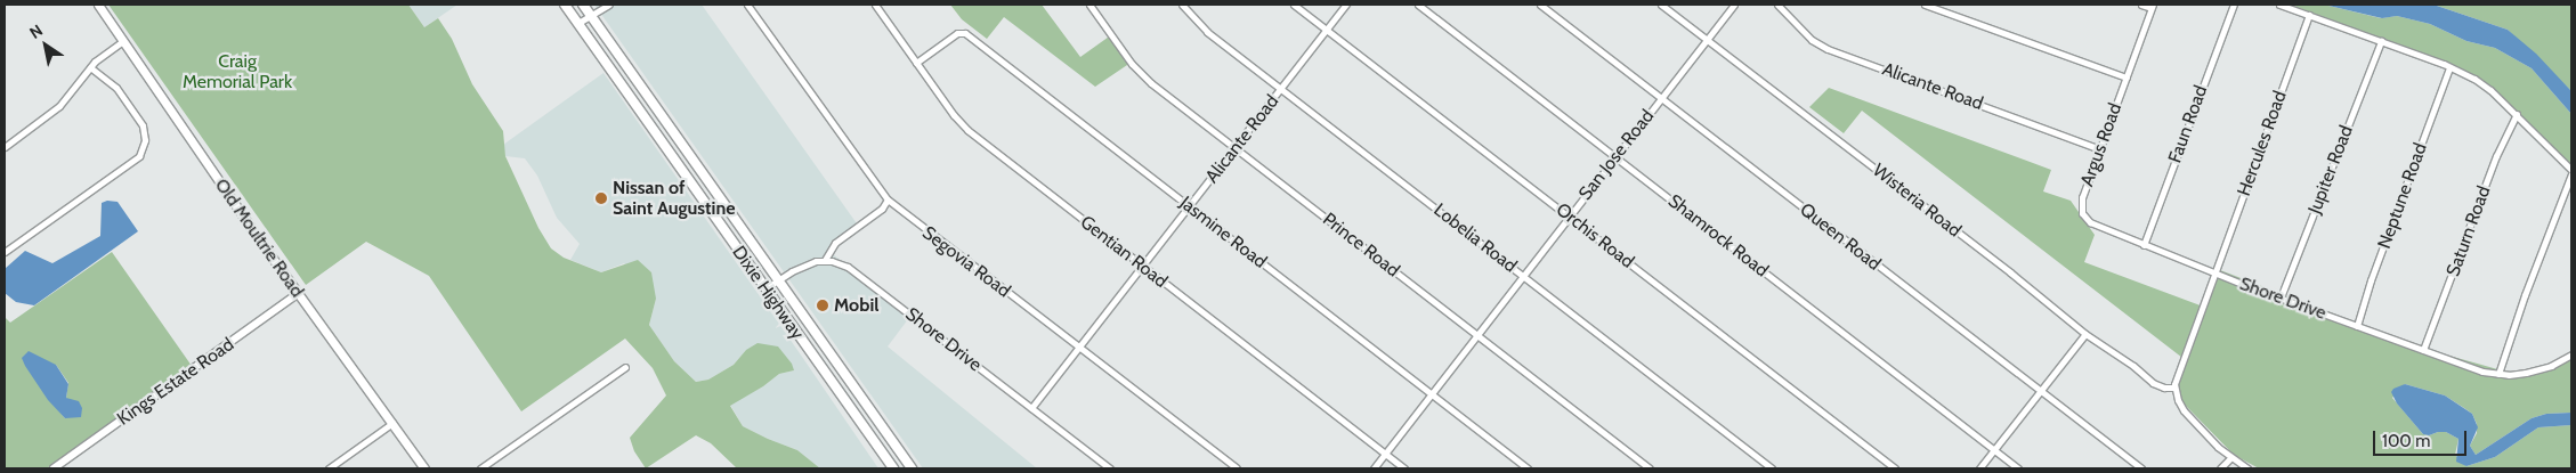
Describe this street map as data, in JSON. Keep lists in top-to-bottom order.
{
  "streets": {
    "main road": ["Old Moultrie Road", "Dixie Highway"],
    "street": [
      "Alicante Road",
      "Faun Road",
      "Hercules Road",
      "Argus Road",
      "San Jose Road",
      "Jupiter Road",
      "Neptune Road",
      "Wisteria Road",
      "Saturn Road",
      "Jasmine Road",
      "Orchis Road",
      "Shamrock Road",
      "Queen Road",
      "Lobelia Road",
      "Prince Road",
      "Gentian Road",
      "Segovia Road",
      "Shore Drive",
      "Kings Estate Road"
    ]
  },
  "crossings": [
    ["Alicante Road", "Argus Road"],
    ["Alicante Road", "Jasmine Road"],
    ["Alicante Road", "Orchis Road"],
    ["Alicante Road", "Lobelia Road"],
    ["Alicante Road", "Prince Road"],
    ["Alicante Road", "Gentian Road"],
    ["Alicante Road", "Segovia Road"],
    ["Alicante Road", "Shore Drive"],
    ["Faun Road", "Argus Road"],
    ["Hercules Road", "Argus Road"],
    ["Hercules Road", "Shore Drive"],
    ["Argus Road", "Shore Drive"],
    ["San Jose Road", "Wisteria Road"],
    ["San Jose Road", "Jasmine Road"],
    ["San Jose Road", "Orchis Road"],
    ["San Jose Road", "Shamrock Road"],
    ["San Jose Road", "Queen Road"],
    ["San Jose Road", "Lobelia Road"],
    ["San Jose Road", "Prince Road"],
    ["San Jose Road", "Gentian Road"],
    ["Jupiter Road", "Shore Drive"],
    ["Neptune Road", "Shore Drive"],
    ["Wisteria Road", "Shore Drive"],
    ["Saturn Road", "Shore Drive"],
    ["Jasmine Road", "Gentian Road"],
    ["Old Moultrie Road", "Kings Estate Road"]
  ],
  "parks": ["Craig Memorial Park"],
  "places": ["Nissan of Saint Augustine", "Mobil"],
  "scale_bar": "100 m",
  "north": "top left"
}
